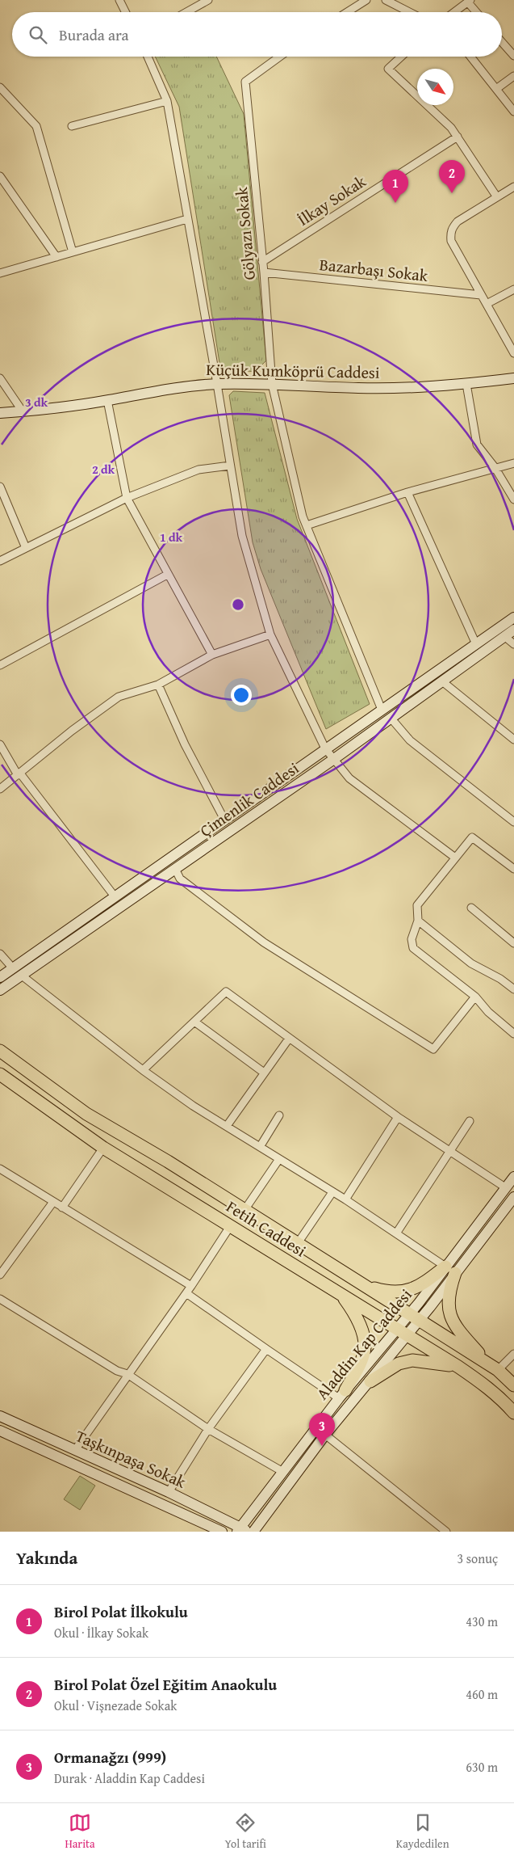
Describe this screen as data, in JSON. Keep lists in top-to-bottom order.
{
  "streets": {
    "main road": ["Fetih Caddesi"],
    "street": [
      "İlkay Sokak",
      "Gölyazı Sokak",
      "Bazarbaşı Sokak",
      "Küçük Kumköprü Caddesi",
      "Çimenlik Caddesi",
      "Aladdin Kap Caddesi",
      "Taşkınpaşa Sokak"
    ]
  },
  "crossings": [
    ["İlkay Sokak", "Gölyazı Sokak"],
    ["Gölyazı Sokak", "Bazarbaşı Sokak"],
    ["Gölyazı Sokak", "Küçük Kumköprü Caddesi"],
    ["Gölyazı Sokak", "Çimenlik Caddesi"],
    ["Fetih Caddesi", "Aladdin Kap Caddesi"],
    ["Aladdin Kap Caddesi", "Taşkınpaşa Sokak"]
  ],
  "north": "bottom right",
  "page": {
    "search": "Burada ara",
    "pins": ["2", "1", "3"],
    "heading": ["Yakında", "3 sonuç"],
    "list": [
      {
        "mark": "1",
        "name": "Birol Polat İlkokulu",
        "note": "Okul · İlkay Sokak",
        "value": "430 m"
      },
      {
        "mark": "2",
        "name": "Birol Polat Özel Eğitim Anaokulu",
        "note": "Okul · Vişnezade Sokak",
        "value": "460 m"
      },
      {
        "mark": "3",
        "name": "Ormanağzı (999)",
        "note": "Durak · Aladdin Kap Caddesi",
        "value": "630 m"
      }
    ],
    "nav": ["Harita", "Yol tarifi", "Kaydedilen"]
  },
  "rings": ["3 dk", "2 dk", "1 dk"]
}
